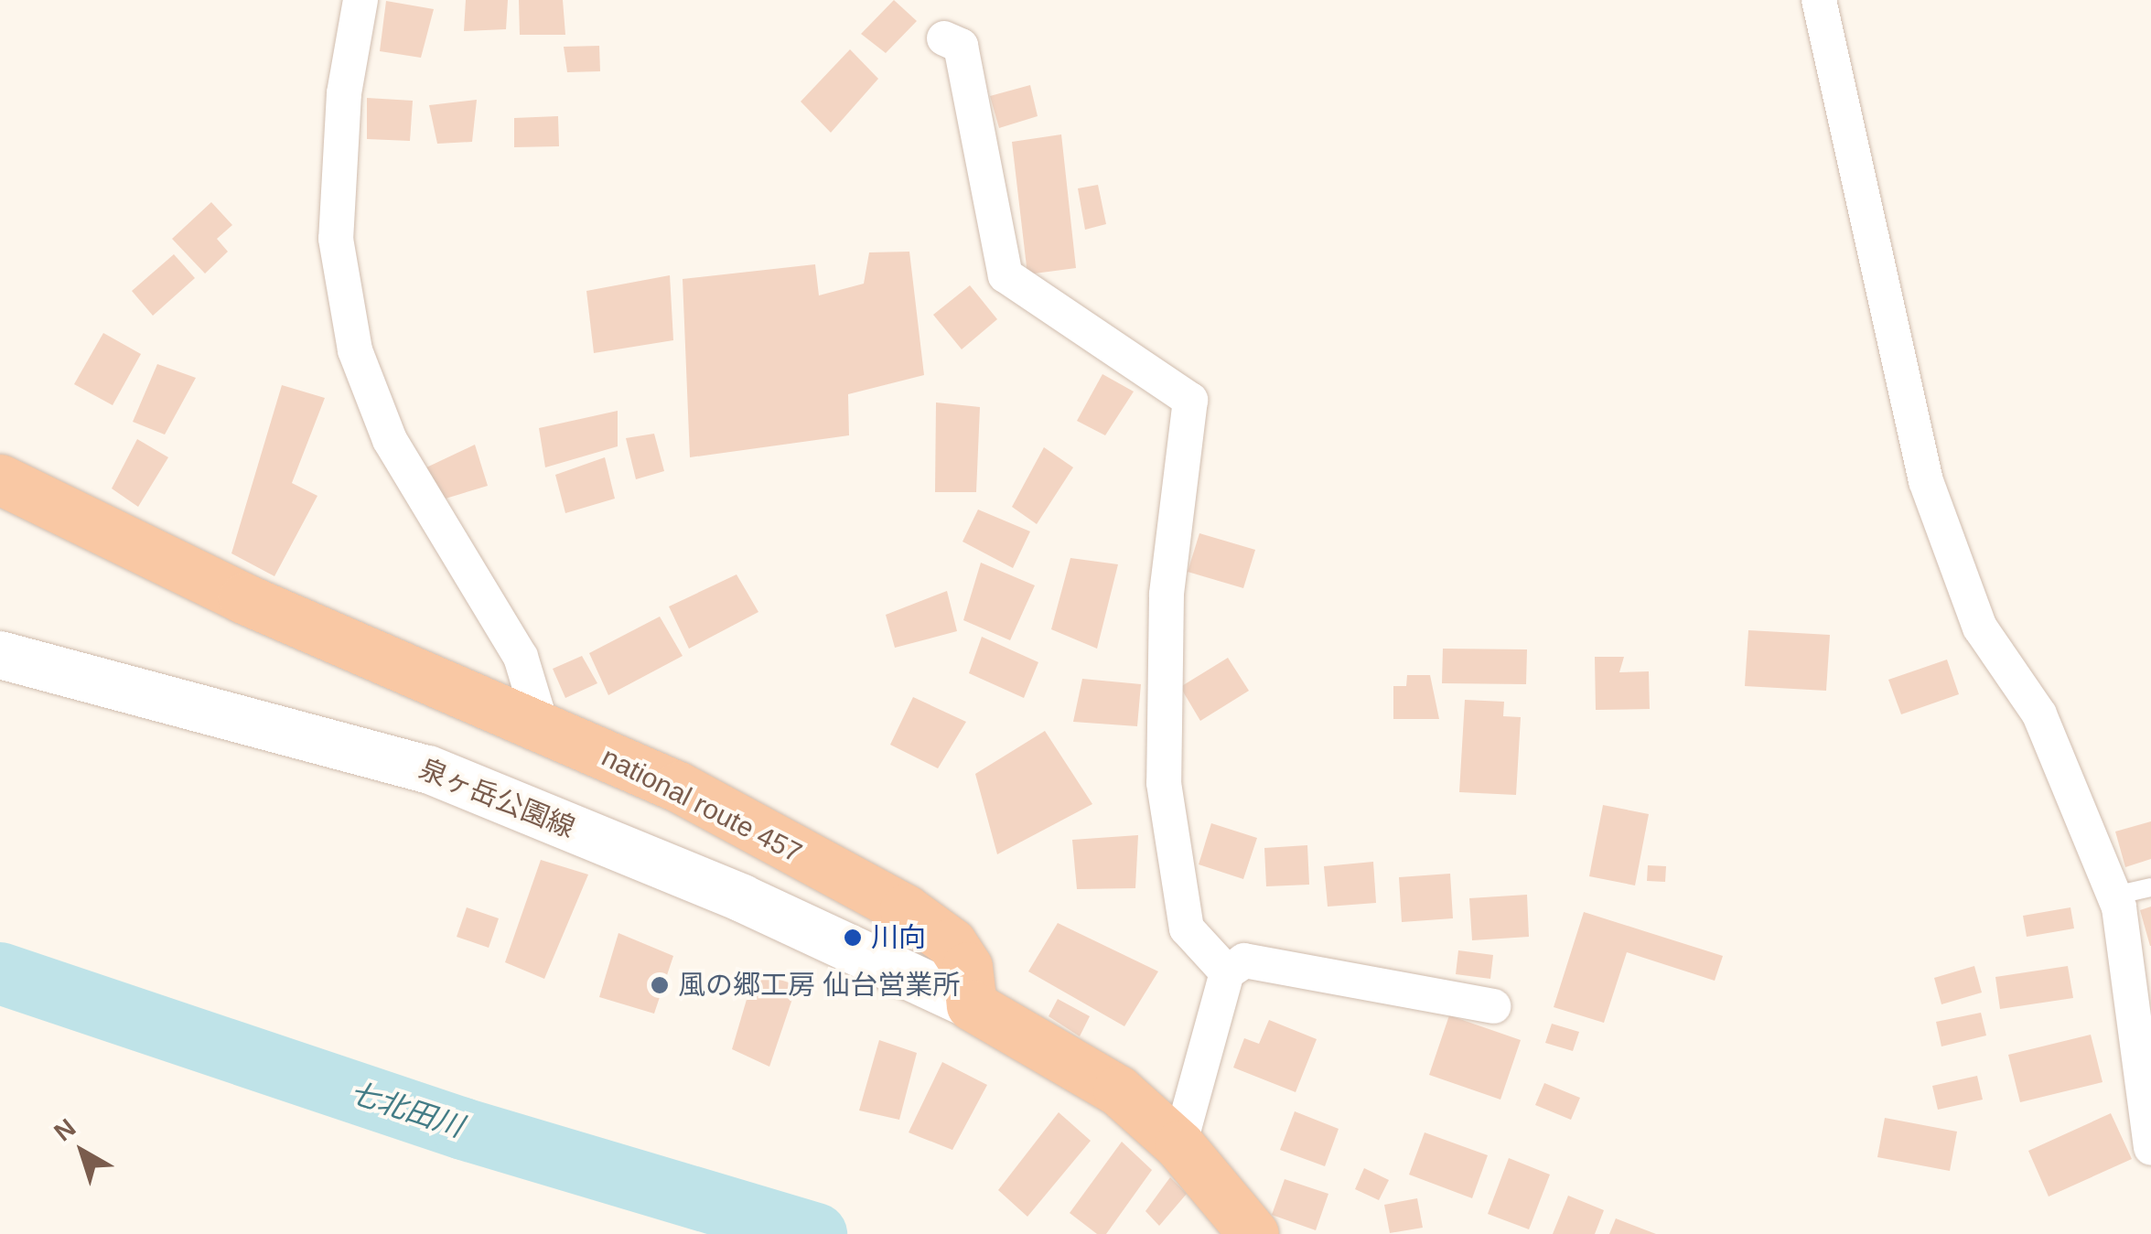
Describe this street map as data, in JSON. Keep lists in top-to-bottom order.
{
  "streets": {
    "highway": ["national route 457"],
    "main road": ["泉ヶ岳公園線"]
  },
  "crossings": [
    ["泉ヶ岳公園線", "national route 457"]
  ],
  "water": ["七北田川"],
  "places": ["川向", "風の郷工房 仙台営業所"],
  "north": "top left"
}
